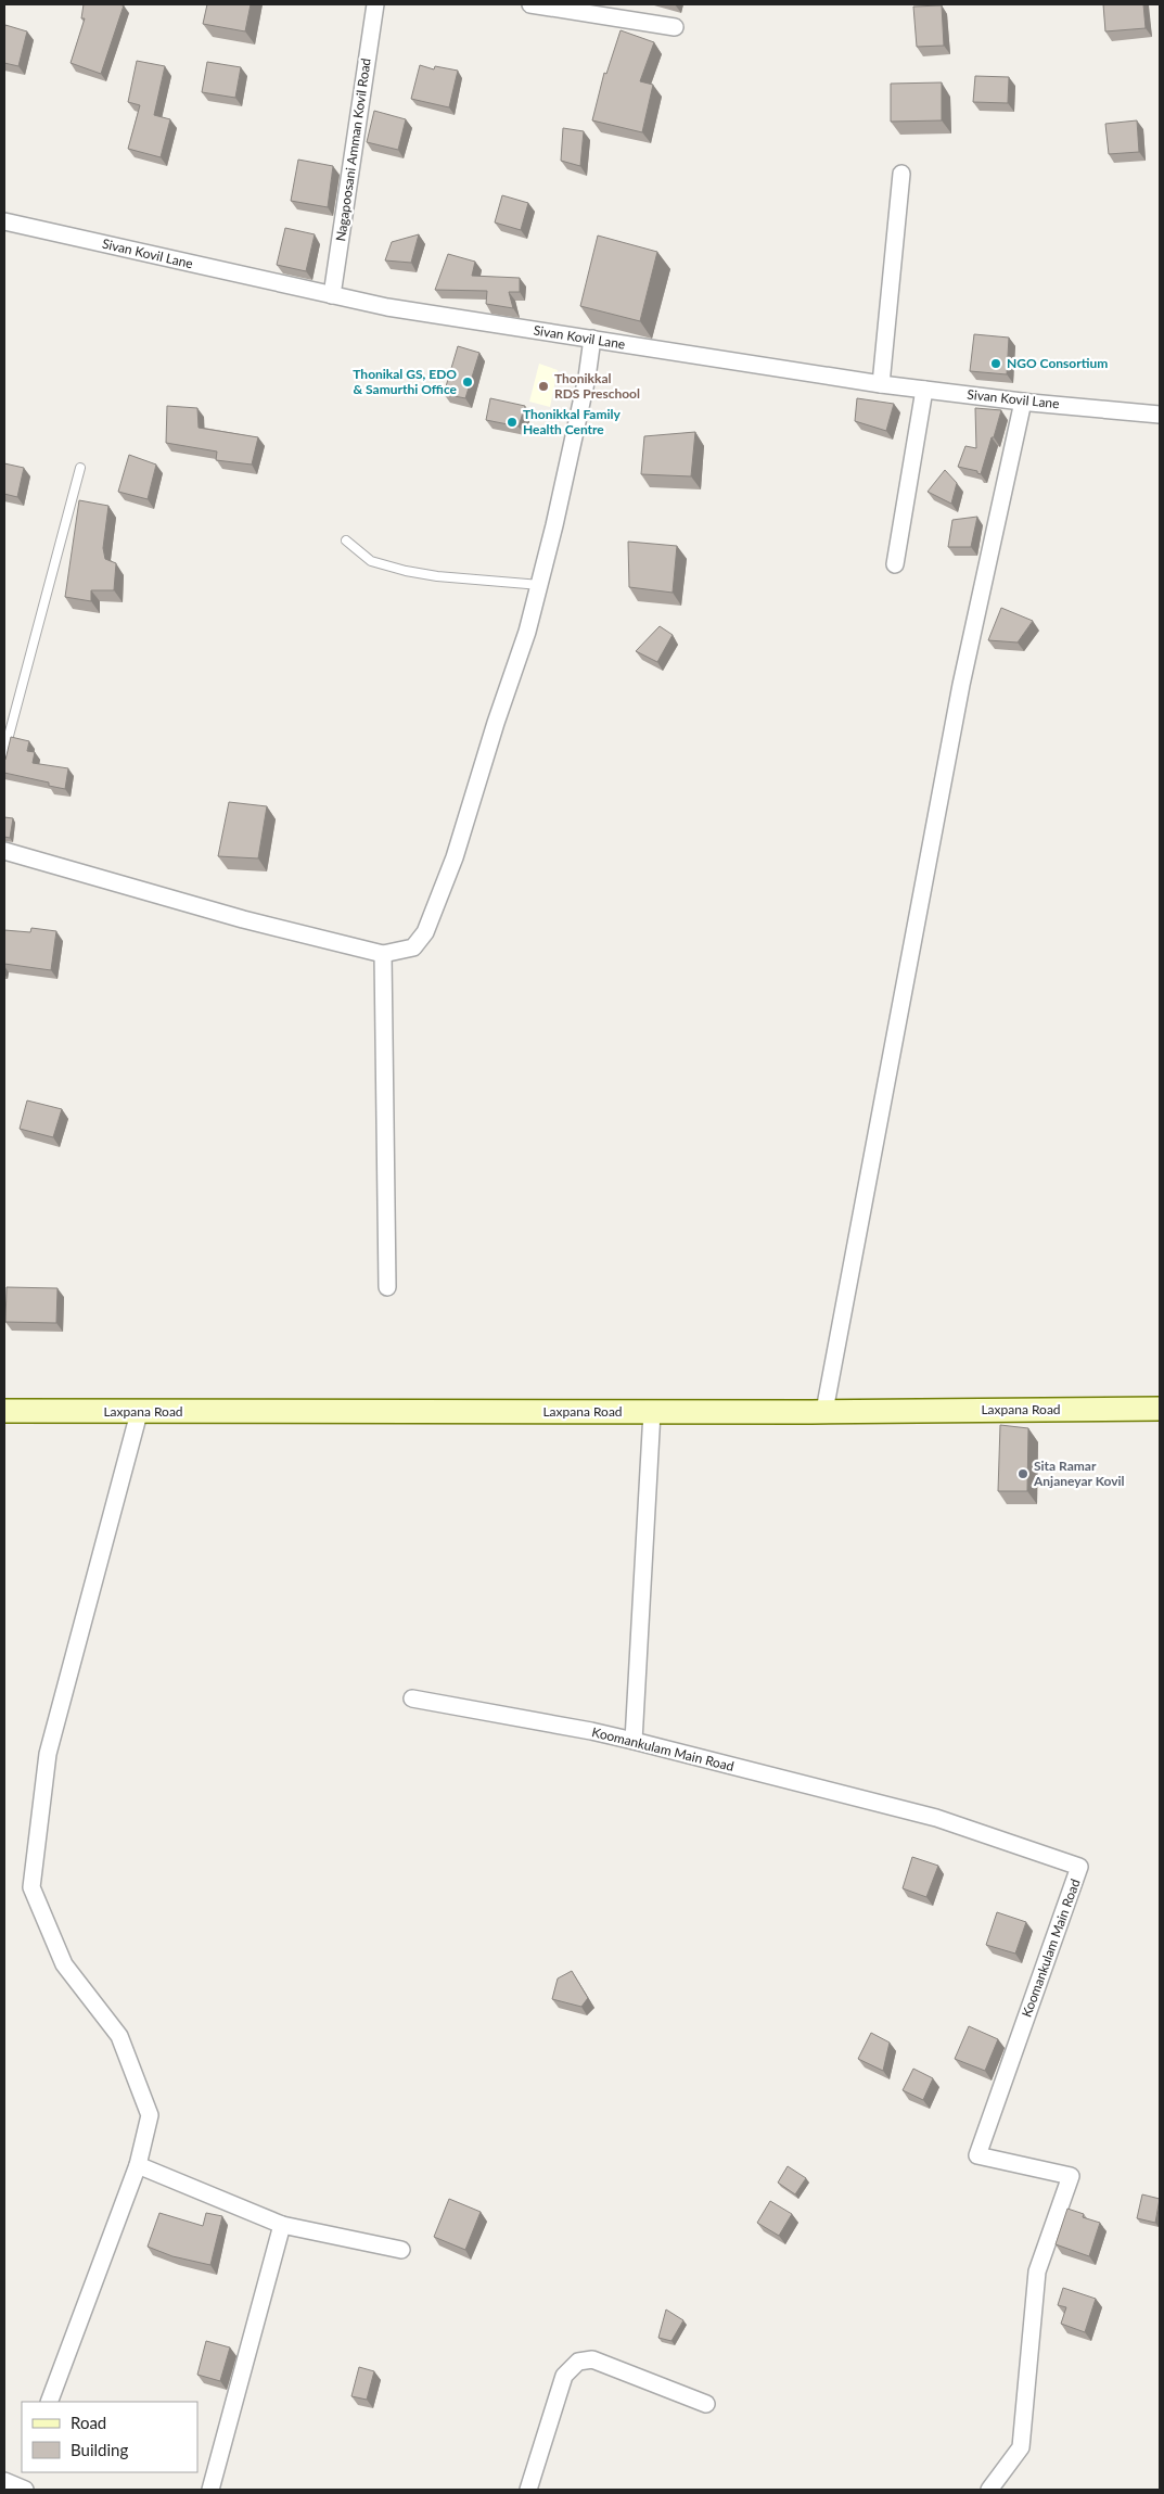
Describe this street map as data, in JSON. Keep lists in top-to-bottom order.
{
  "streets": {
    "street": [
      "Nagapoosani Amman Kovil Road",
      "Sivan Kovil Lane",
      "Laxpana Road",
      "Koomankulam Main Road"
    ]
  },
  "crossings": [
    ["Nagapoosani Amman Kovil Road", "Sivan Kovil Lane"]
  ],
  "places": [
    "NGO Consortium",
    "Thonikal GS, EDO & Samurthi Office",
    "Thonikkal RDS Preschool",
    "Thonikkal Family Health Centre",
    "Sita Ramar Anjaneyar Kovil"
  ],
  "legend": ["Road", "Building"]
}
